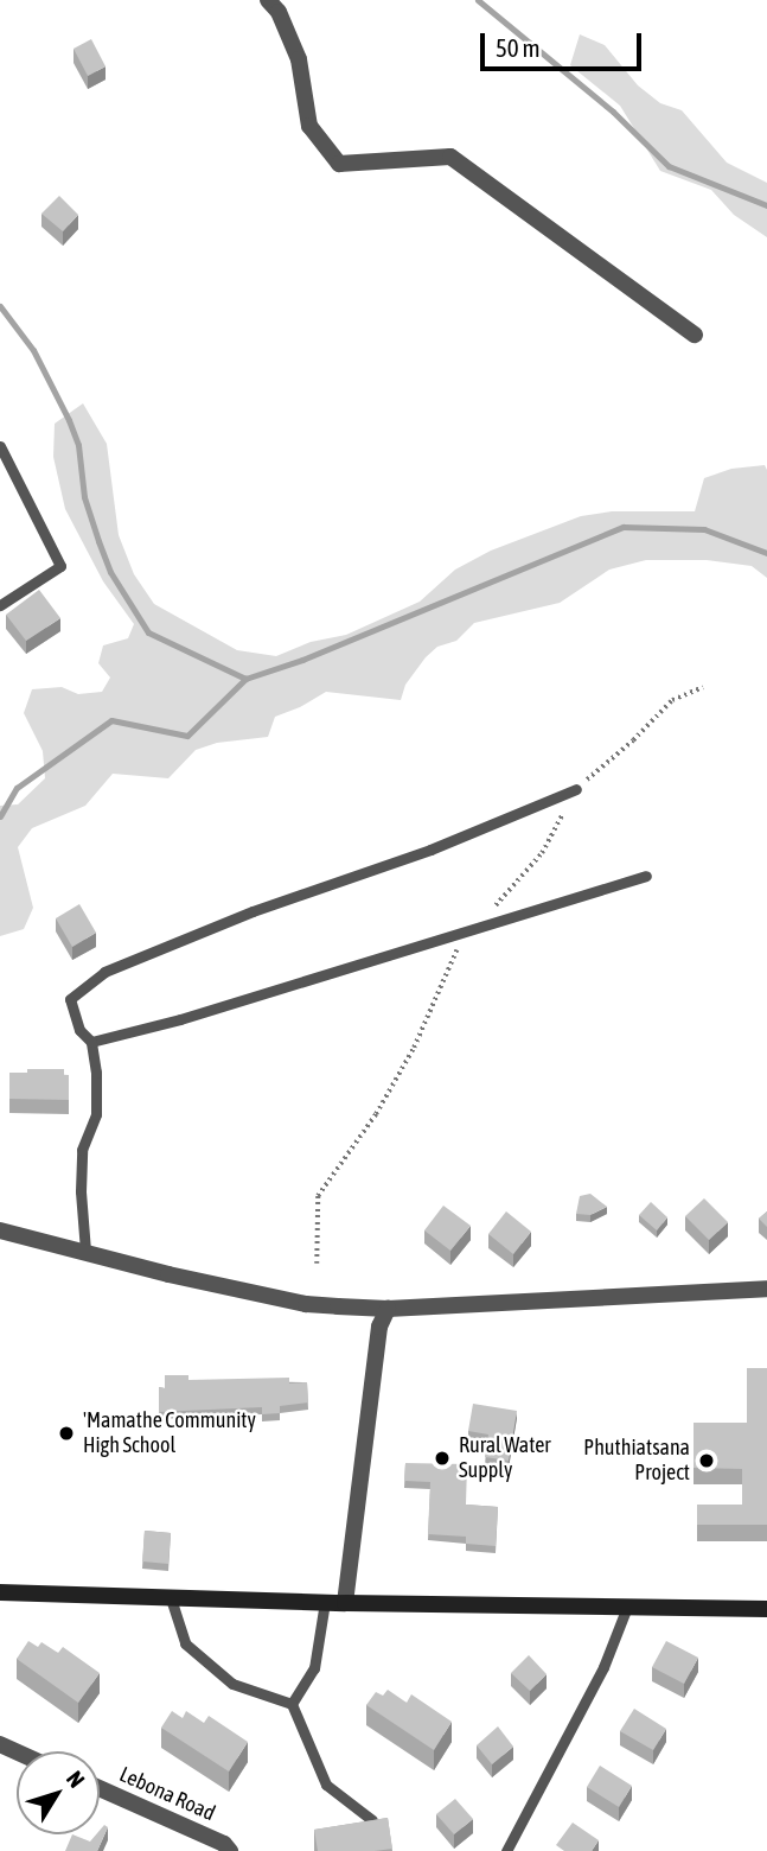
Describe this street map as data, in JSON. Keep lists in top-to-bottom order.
{
  "streets": {
    "street": ["Lebona Road"]
  },
  "places": ["'Mamathe Community High School", "Rural Water Supply", "Phuthiatsana Project"],
  "scale_bar": "50 m",
  "north": "top right"
}
